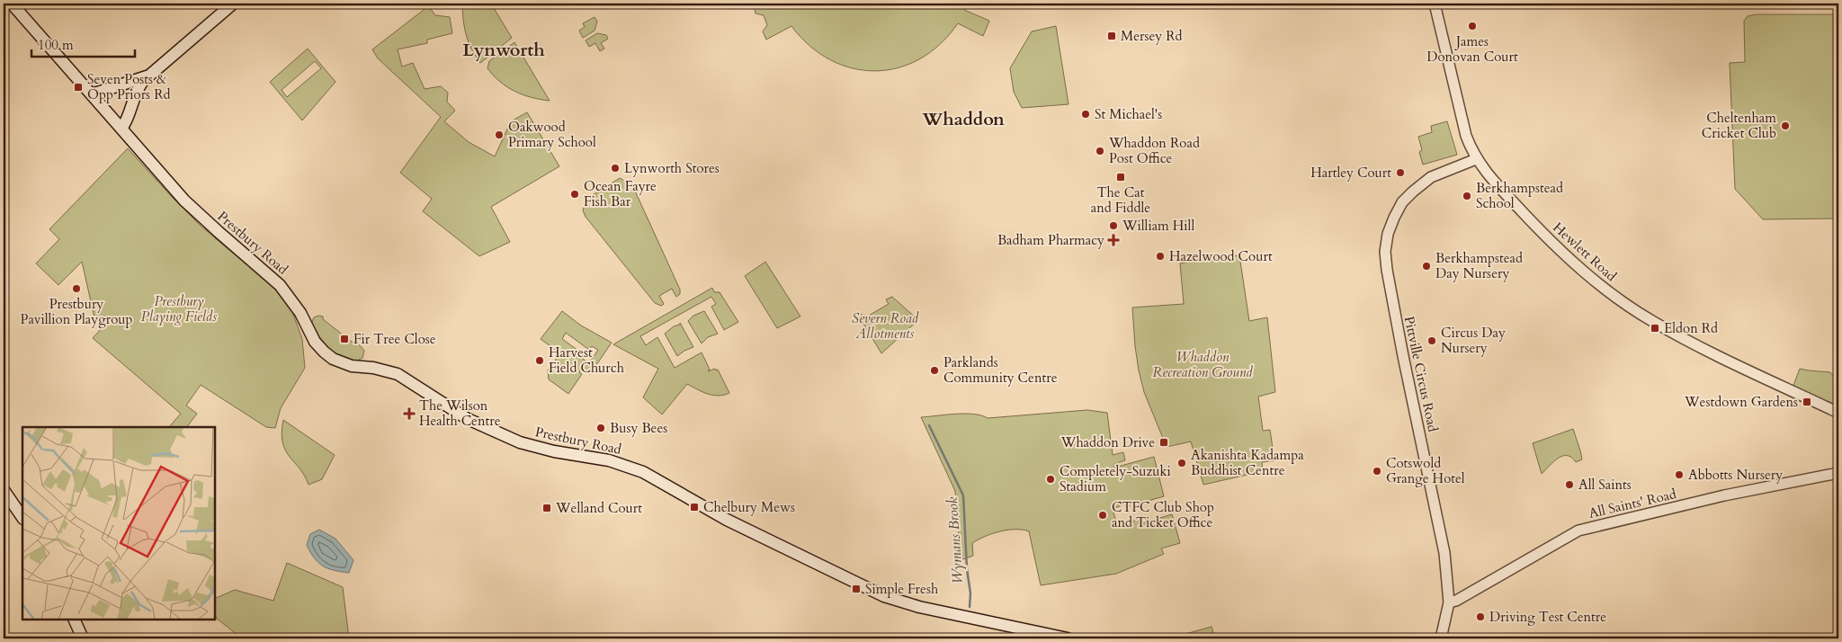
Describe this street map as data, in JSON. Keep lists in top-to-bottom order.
{
  "streets": {
    "main road": ["Prestbury Road"],
    "street": ["Hewlett Road", "Pittville Circus Road", "All Saints' Road"]
  },
  "crossings": [
    ["Hewlett Road", "Pittville Circus Road"],
    ["Pittville Circus Road", "All Saints' Road"]
  ],
  "districts": ["Lynworth", "Whaddon"],
  "water": ["Wymans Brook"],
  "parks": ["Prestbury Playing Fields", "Severn Road Allotments", "Whaddon Recreation Ground"],
  "places": {
    "other": [
      "James Donovan Court",
      "St Michael's",
      "Cheltenham Cricket Club",
      "Oakwood Primary School",
      "Whaddon Road Post Office",
      "Lynworth Stores",
      "Hartley Court",
      "Ocean Fayre Fish Bar",
      "Berkhampstead School",
      "William Hill",
      "Hazelwood Court",
      "Berkhampstead Day Nursery",
      "Prestbury Pavillion Playgroup",
      "Circus Day Nursery",
      "Harvest Field Church",
      "Parklands Community Centre",
      "Busy Bees",
      "Akanishta Kadampa Buddhist Centre",
      "Cotswold Grange Hotel",
      "Abbotts Nursery",
      "Completely-Suzuki Stadium",
      "All Saints",
      "CTFC Club Shop and Ticket Office",
      "Driving Test Centre"
    ],
    "transit": [
      "Mersey Rd",
      "Seven Posts & Opp Priors Rd",
      "The Cat and Fiddle",
      "Eldon Rd",
      "Fir Tree Close",
      "Westdown Gardens",
      "Whaddon Drive",
      "Chelbury Mews",
      "Welland Court",
      "Simple Fresh"
    ],
    "health": ["Badham Pharmacy", "The Wilson Health Centre"]
  },
  "scale_bar": "100 m"
}
